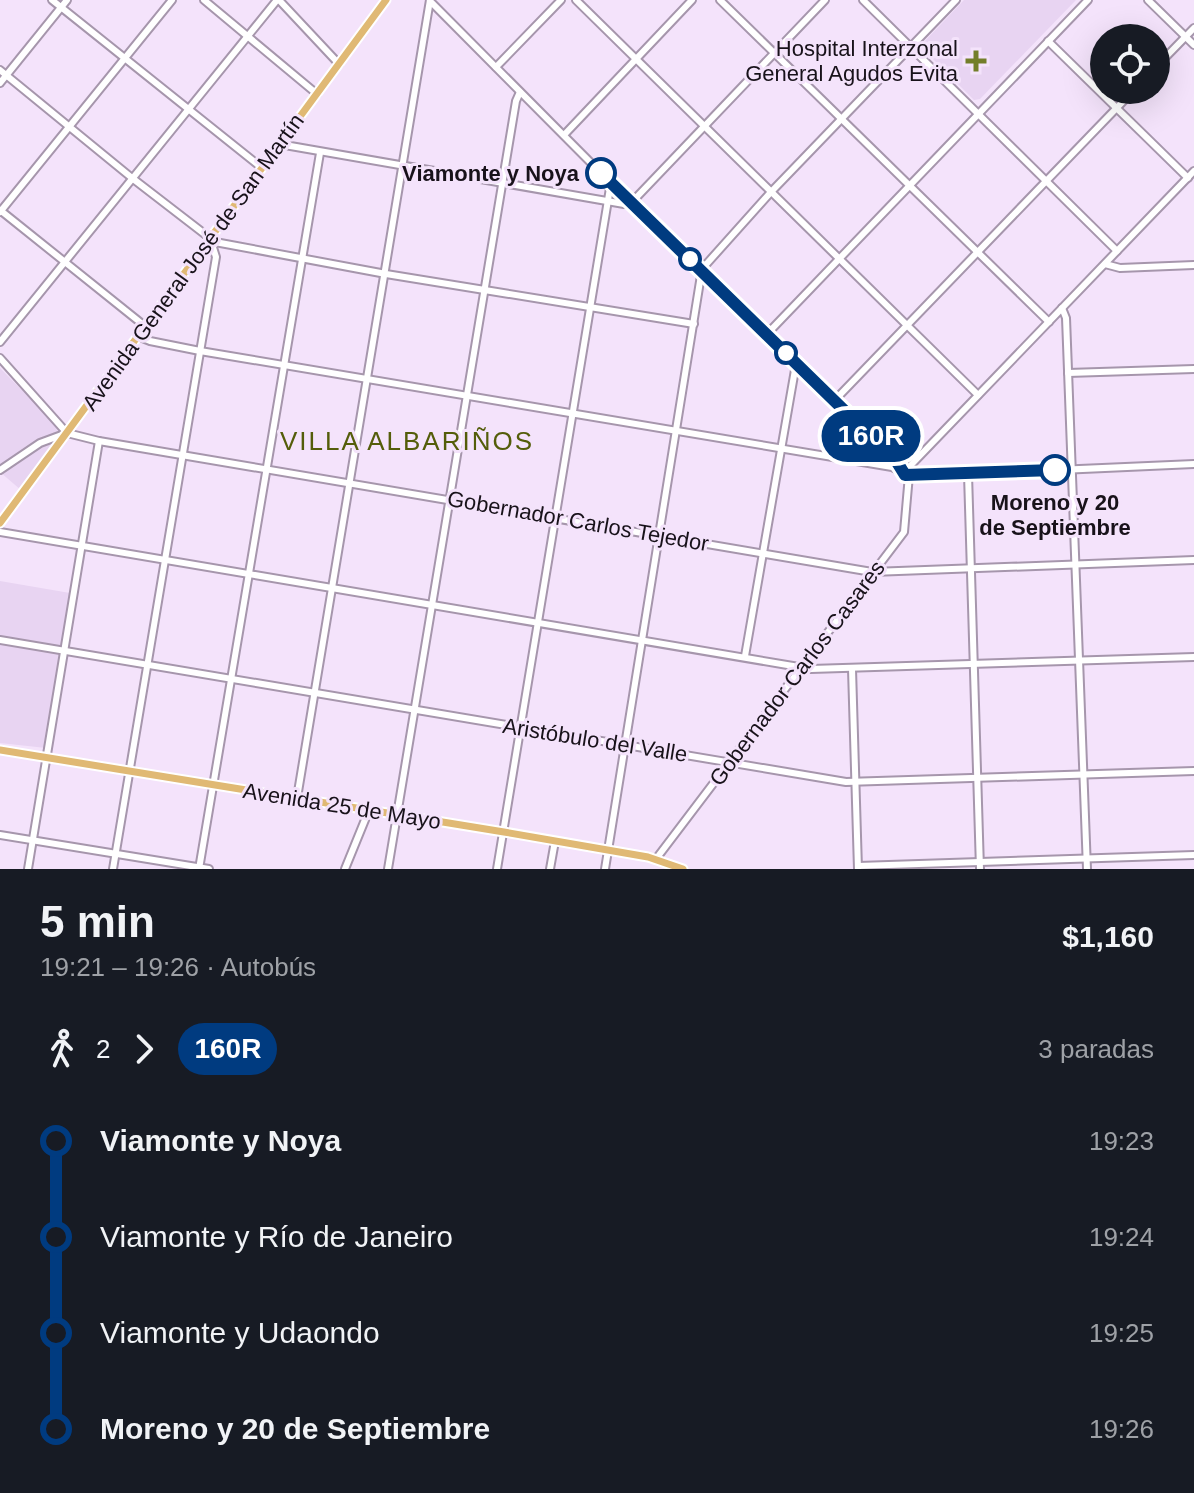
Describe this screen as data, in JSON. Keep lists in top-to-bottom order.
{
  "streets": {
    "main road": ["Avenida General José de San Martín", "Avenida 25 de Mayo"],
    "street": ["Gobernador Carlos Tejedor", "Gobernador Carlos Casares", "Aristóbulo del Valle"]
  },
  "crossings": [
    ["Avenida General José de San Martín", "Gobernador Carlos Tejedor"],
    ["Gobernador Carlos Tejedor", "Gobernador Carlos Casares"],
    ["Gobernador Carlos Casares", "Aristóbulo del Valle"],
    ["Gobernador Carlos Casares", "Avenida 25 de Mayo"]
  ],
  "districts": ["VILLA ALBARIÑOS"],
  "places": {
    "health": ["Hospital Interzonal General Agudos Evita"],
    "other": ["Viamonte y Noya", "Moreno y 20 de Septiembre"]
  },
  "lines": ["bus line 160R"],
  "page": {
    "on_map": "160R",
    "heading": ["5 min", "19:21 – 19:26 · Autobús", "$1,160"],
    "legs": ["2", "160R", "3 paradas"],
    "list": [
      {
        "name": "Viamonte y Noya",
        "value": "19:23"
      },
      {
        "name": "Viamonte y Río de Janeiro",
        "value": "19:24"
      },
      {
        "name": "Viamonte y Udaondo",
        "value": "19:25"
      },
      {
        "name": "Moreno y 20 de Septiembre",
        "value": "19:26"
      }
    ]
  }
}
